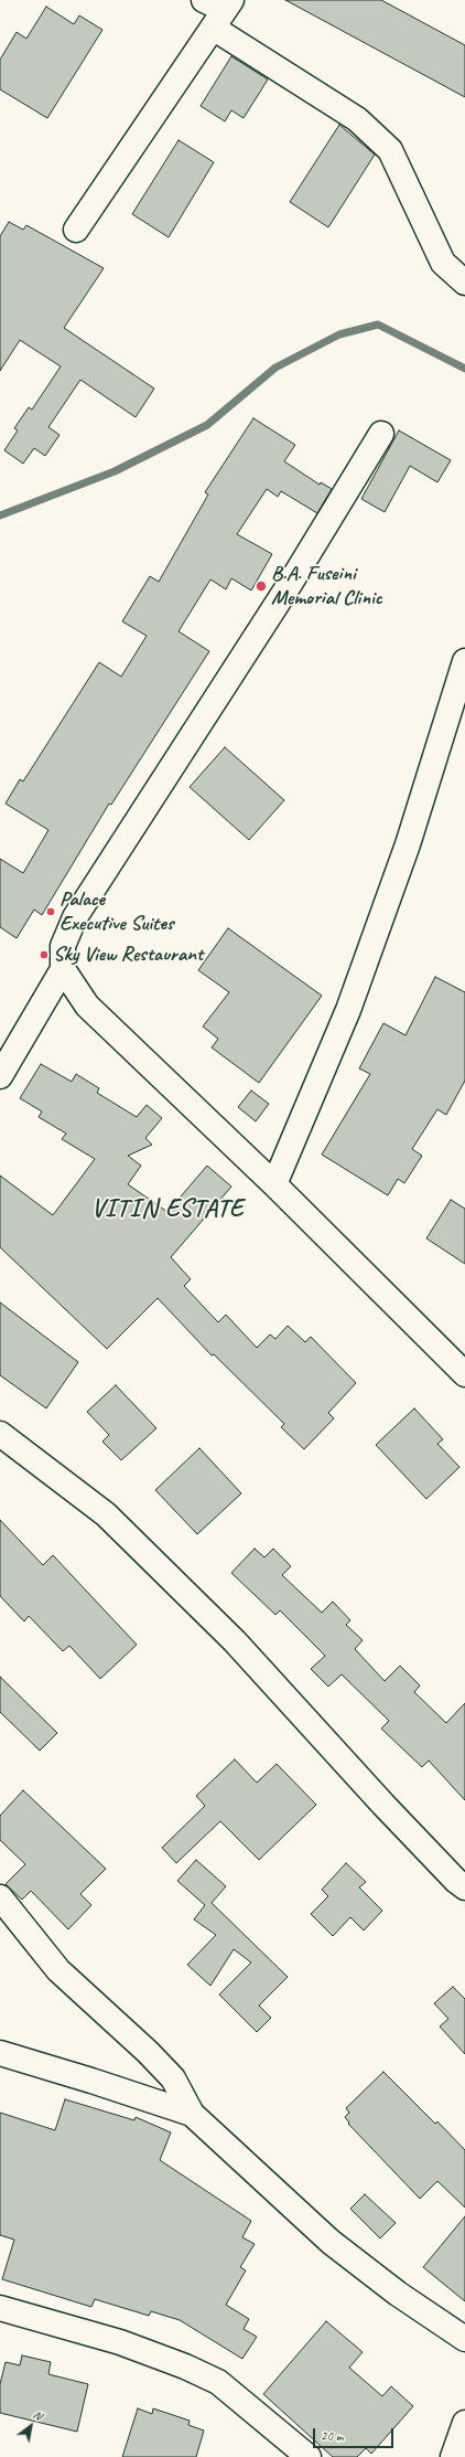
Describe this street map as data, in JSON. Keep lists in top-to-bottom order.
{
  "districts": ["VITIN ESTATE"],
  "places": ["B.A. Fuseini Memorial Clinic", "Palace Executive Suites", "Sky View Restaurant"],
  "scale_bar": "20 m",
  "north": "top right"
}
